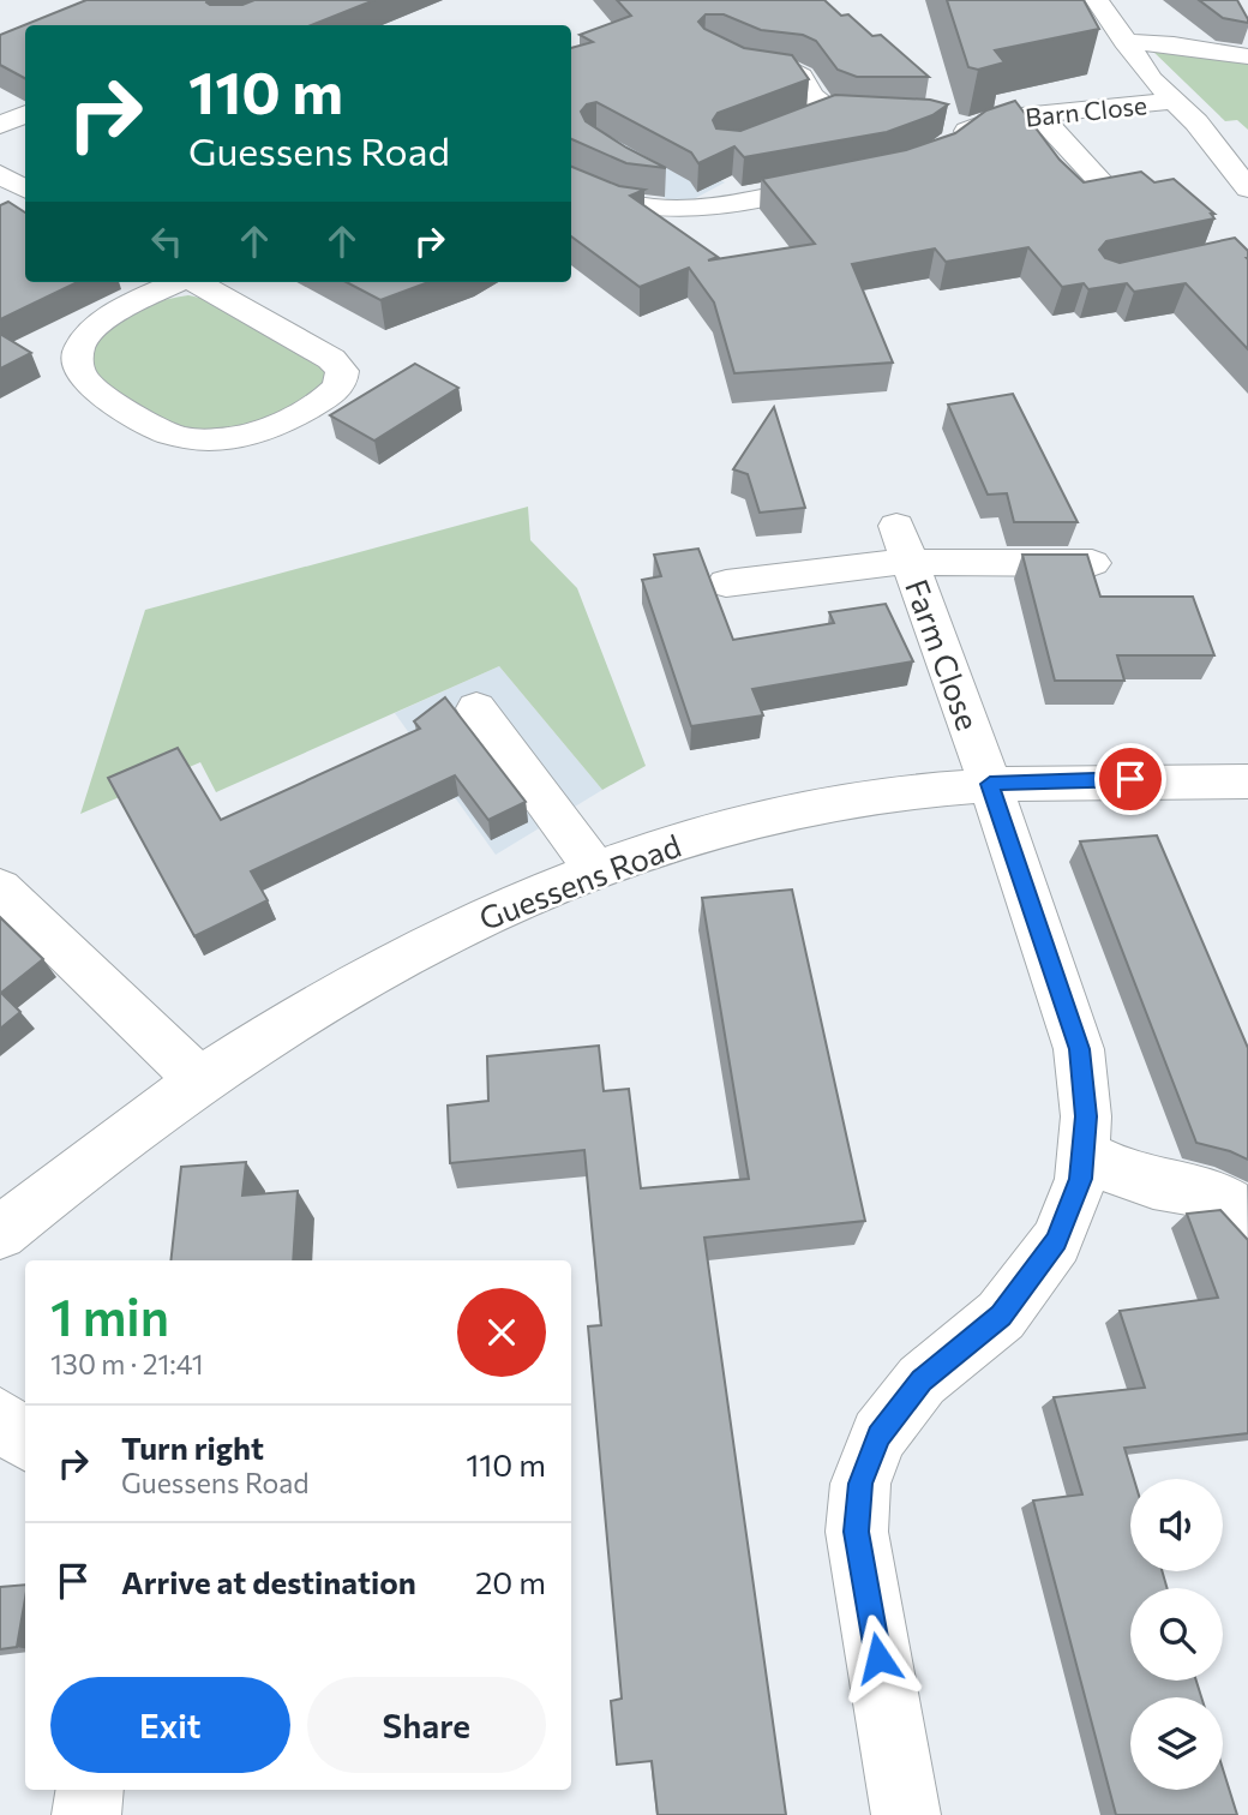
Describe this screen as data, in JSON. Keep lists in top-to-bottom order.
{
  "streets": {
    "street": ["Barn Close", "Farm Close", "Guessens Road"]
  },
  "crossings": [
    ["Farm Close", "Guessens Road"]
  ],
  "page": {
    "turn": ["110 m", "Guessens Road"],
    "heading": ["1 min", "130 m · 21:41"],
    "list": [
      {
        "name": "Turn right",
        "note": "Guessens Road",
        "value": "110 m"
      },
      {
        "name": "Arrive at destination",
        "value": "20 m"
      }
    ],
    "buttons": ["Exit", "Share"]
  }
}
